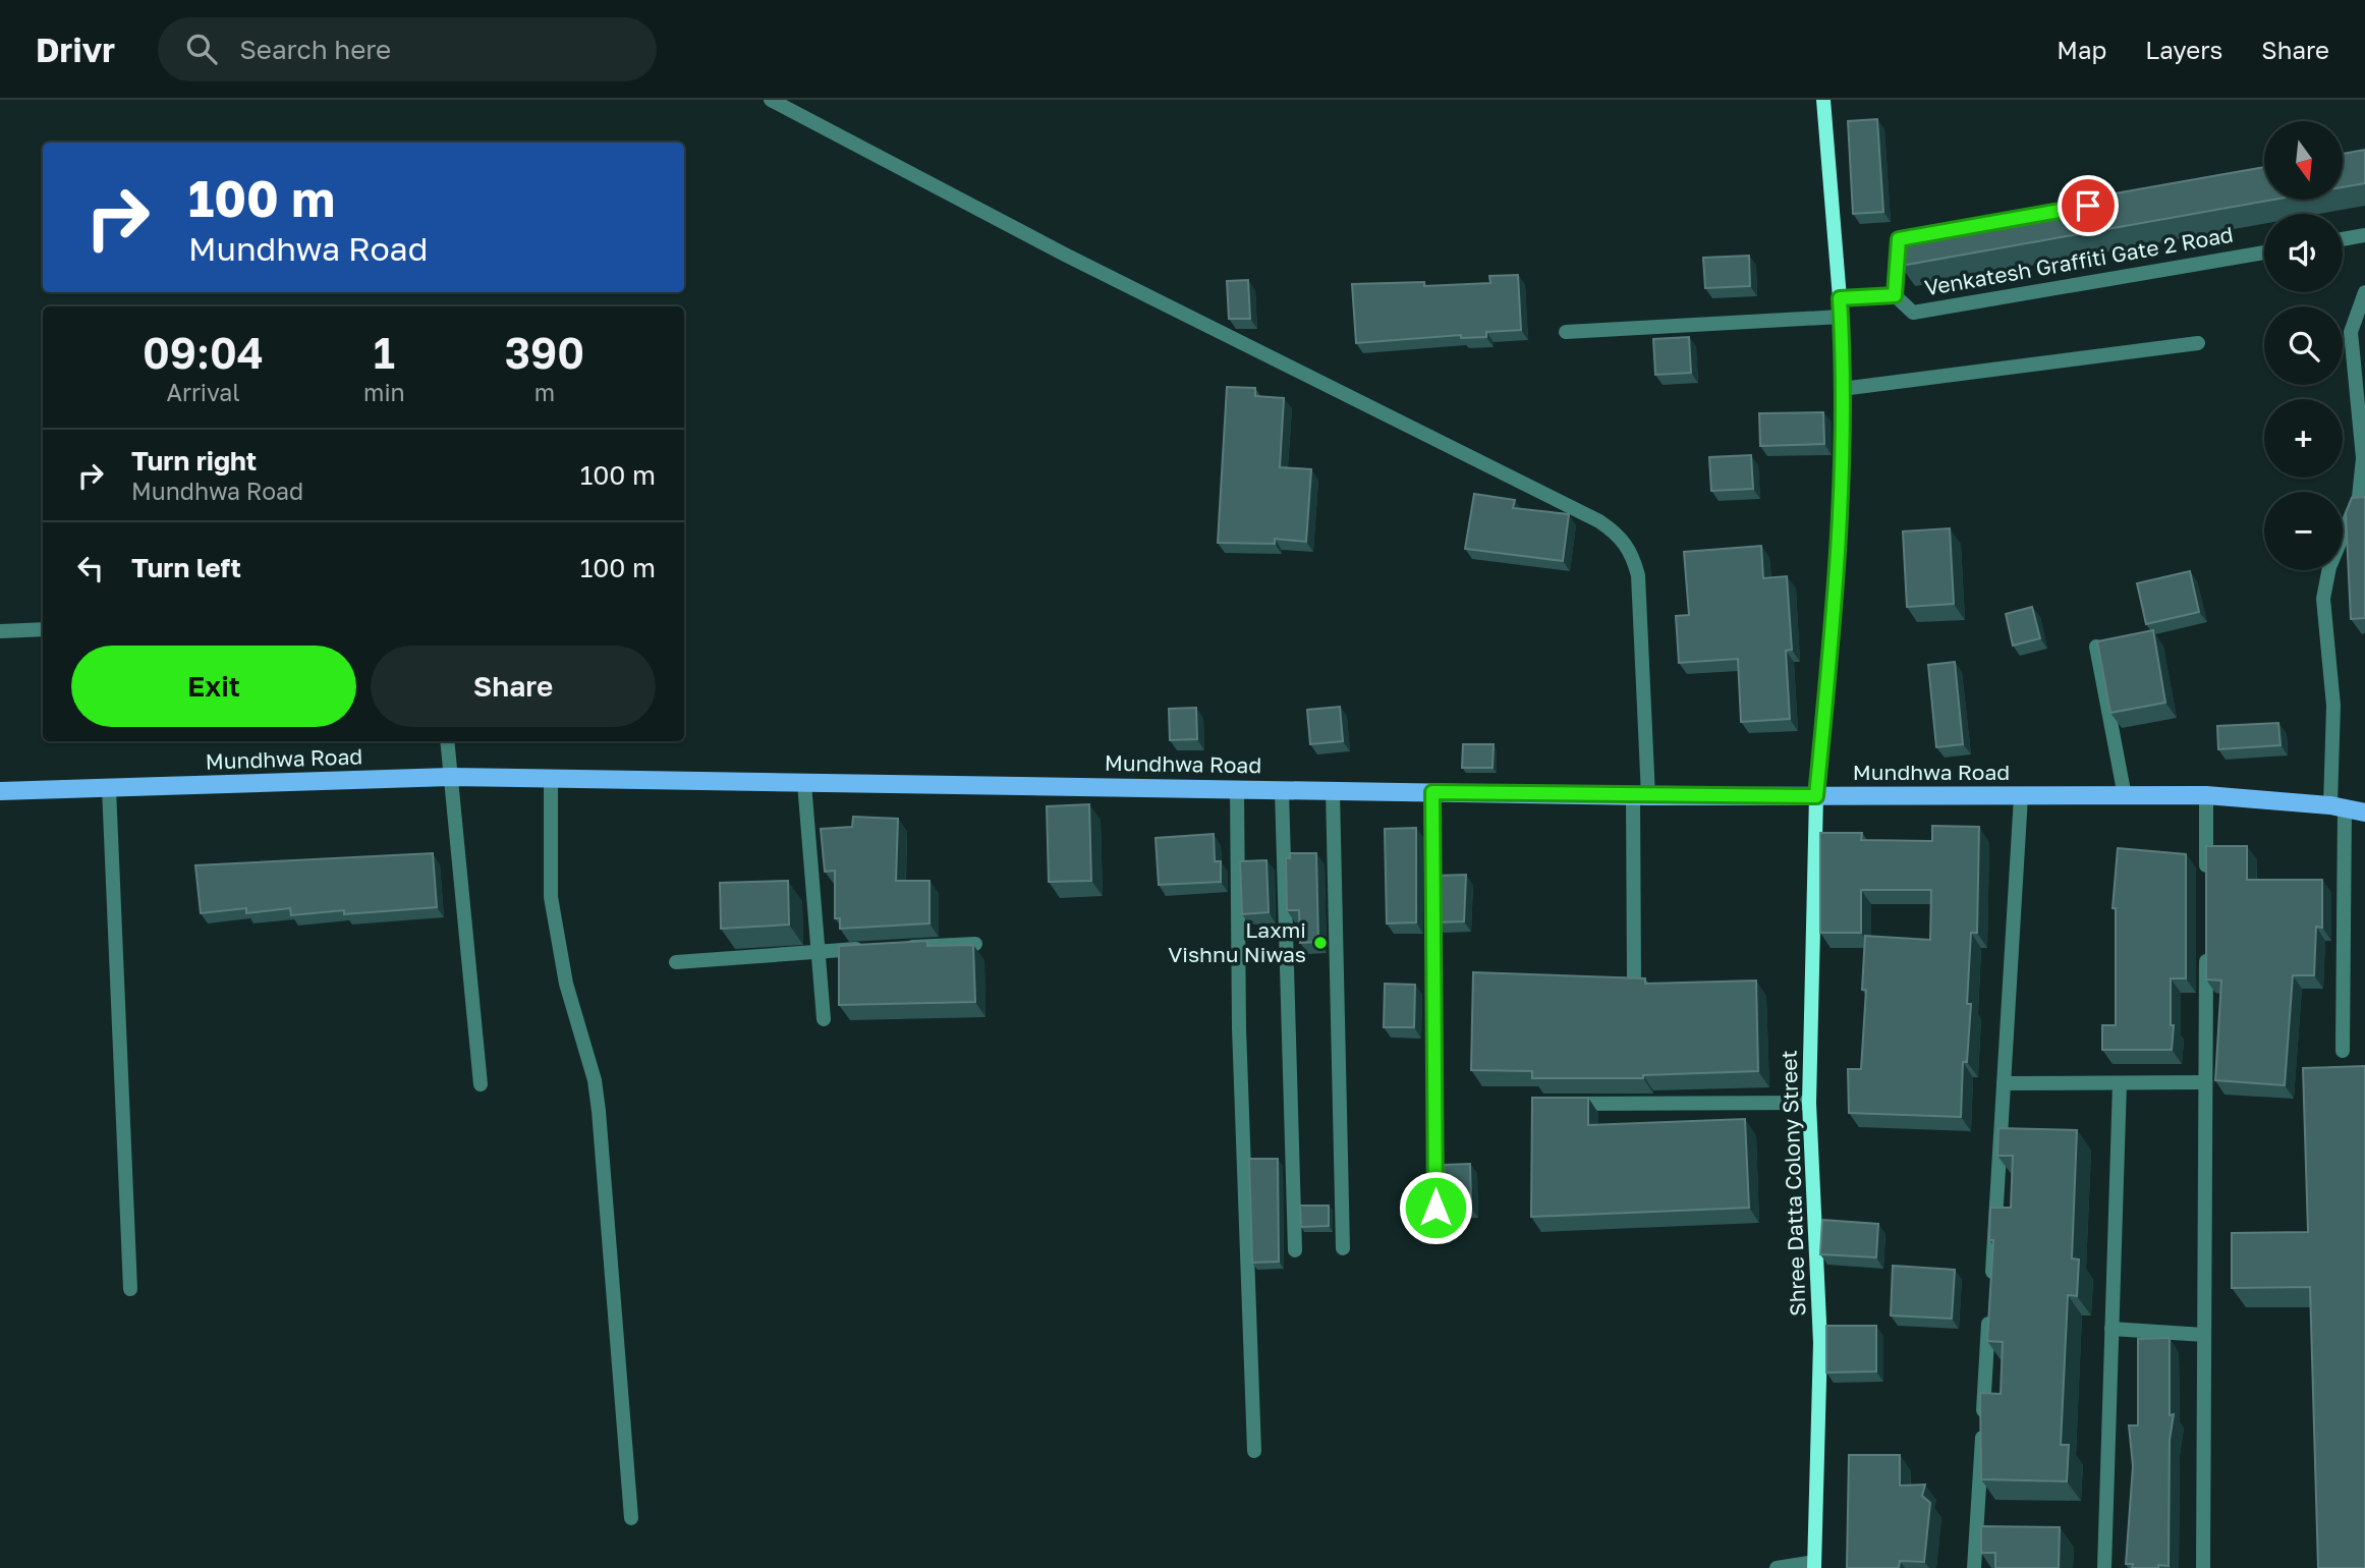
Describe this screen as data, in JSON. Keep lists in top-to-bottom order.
{
  "streets": {
    "main road": ["Mundhwa Road"],
    "street": ["Venkatesh Graffiti Gate 2 Road", "Shree Datta Colony Street"]
  },
  "crossings": [
    ["Venkatesh Graffiti Gate 2 Road", "Shree Datta Colony Street"],
    ["Mundhwa Road", "Shree Datta Colony Street"]
  ],
  "places": ["Laxmi Vishnu Niwas"],
  "north": "bottom",
  "page": {
    "header": "Drivr",
    "search": "Search here",
    "nav": ["Map", "Layers", "Share"],
    "map_buttons": ["+", "−"],
    "turn": ["100 m", "Mundhwa Road"],
    "eta": [
      "09:04",
      "Arrival",
      "1",
      "min",
      "390",
      "m"
    ],
    "list": [
      {
        "name": "Turn right",
        "note": "Mundhwa Road",
        "value": "100 m"
      },
      {
        "name": "Turn left",
        "value": "100 m"
      }
    ],
    "buttons": ["Exit", "Share"]
  }
}
